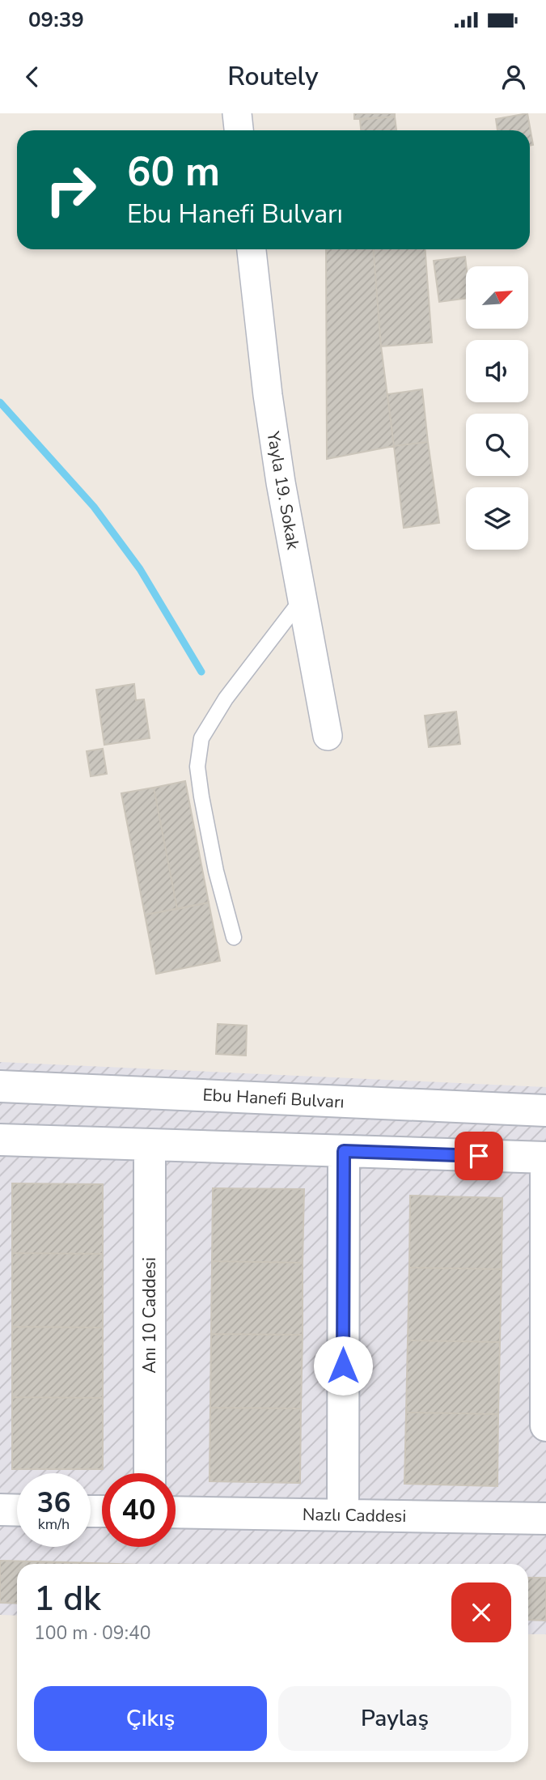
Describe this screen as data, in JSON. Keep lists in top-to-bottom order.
{
  "streets": {
    "street": [
      "Yayla 19. Sokak",
      "Ebu Hanefi Bulvarı",
      "Anı 10 Caddesi",
      "Nazlı Caddesi"
    ]
  },
  "north": "top right",
  "page": {
    "status": "09:39",
    "header": "Routely",
    "turn": ["60 m", "Ebu Hanefi Bulvarı"],
    "speed": "36 km/h",
    "limit": "40",
    "heading": ["1 dk", "100 m · 09:40"],
    "buttons": ["Çıkış", "Paylaş"]
  }
}
